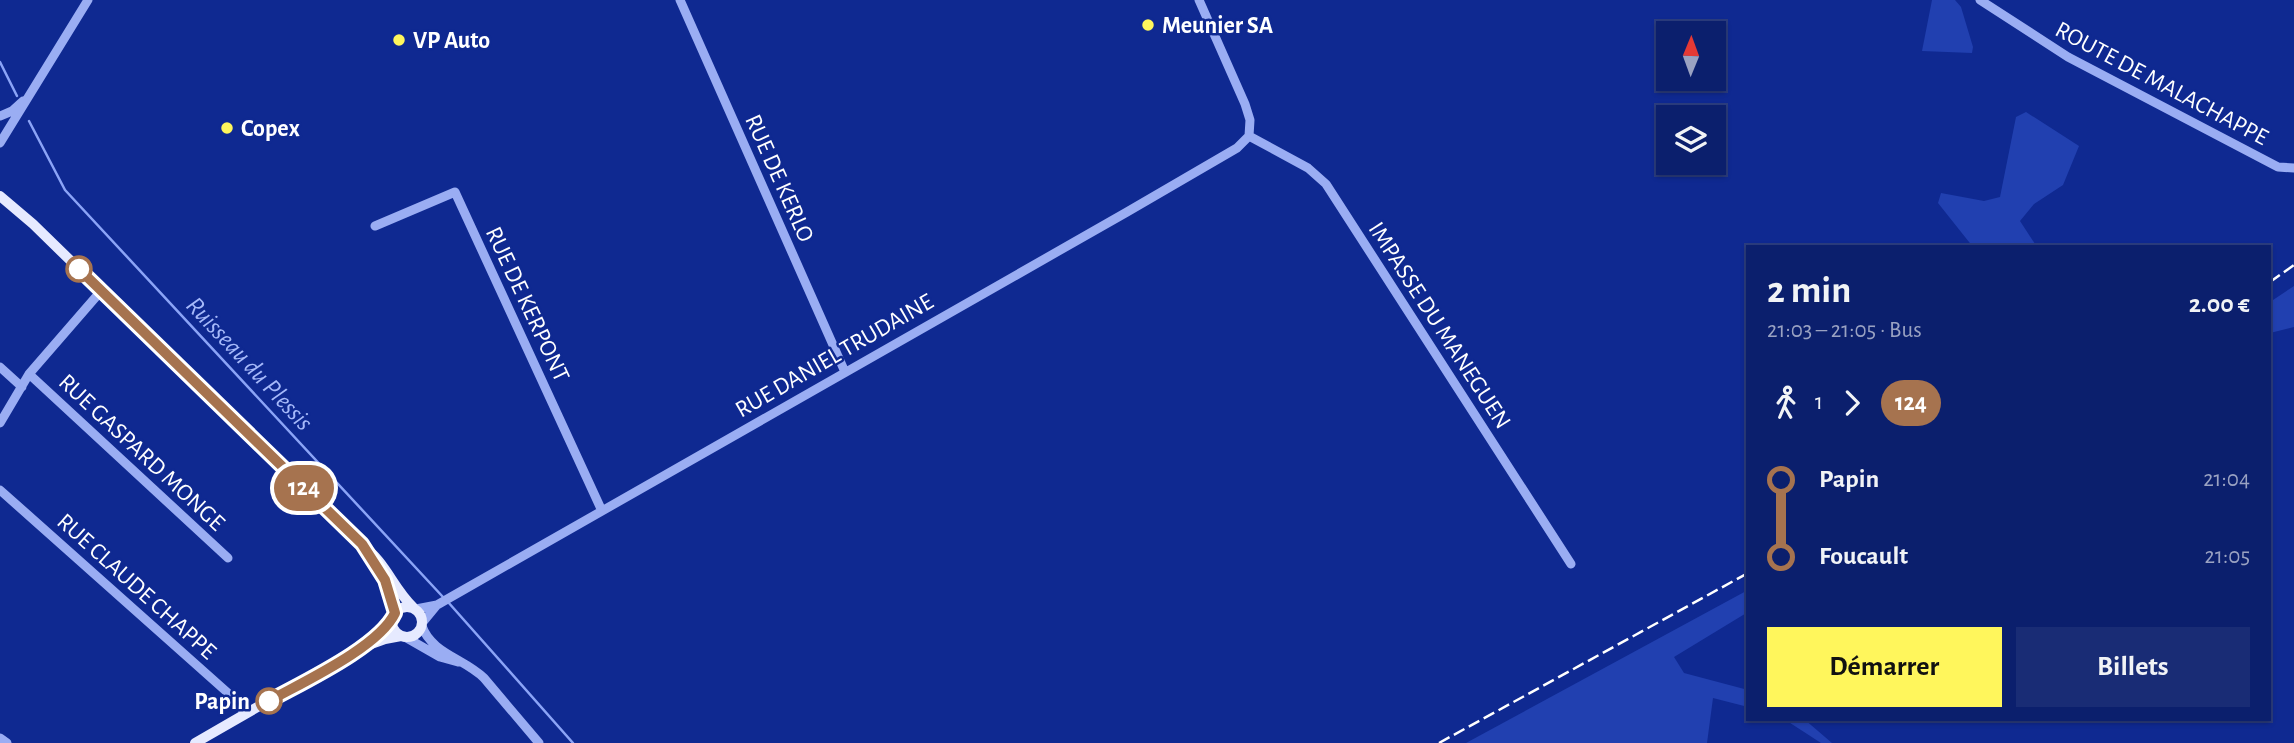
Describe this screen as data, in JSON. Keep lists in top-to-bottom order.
{
  "streets": {
    "street": [
      "ROUTE DE MALACHAPPE",
      "RUE DE KERLO",
      "RUE DE KERPONT",
      "IMPASSE DU MANEGUEN",
      "RUE DANIEL TRUDAINE",
      "RUE GASPARD MONGE",
      "RUE CLAUDE CHAPPE"
    ]
  },
  "crossings": [
    ["RUE DE KERLO", "RUE DANIEL TRUDAINE"],
    ["RUE DE KERPONT", "RUE DANIEL TRUDAINE"],
    ["IMPASSE DU MANEGUEN", "RUE DANIEL TRUDAINE"]
  ],
  "water": ["Ruisseau du Plessis"],
  "places": [
    "Meunier SA",
    "VP Auto",
    "Copex",
    "Papin"
  ],
  "lines": ["bus line 124"],
  "north": "top",
  "page": {
    "on_map": "124",
    "heading": ["2 min", "21:03 – 21:05 · Bus", "2.00 €"],
    "legs": ["1", "124"],
    "list": [
      {
        "name": "Papin",
        "value": "21:04"
      },
      {
        "name": "Foucault",
        "value": "21:05"
      }
    ],
    "buttons": ["Démarrer", "Billets"]
  }
}
